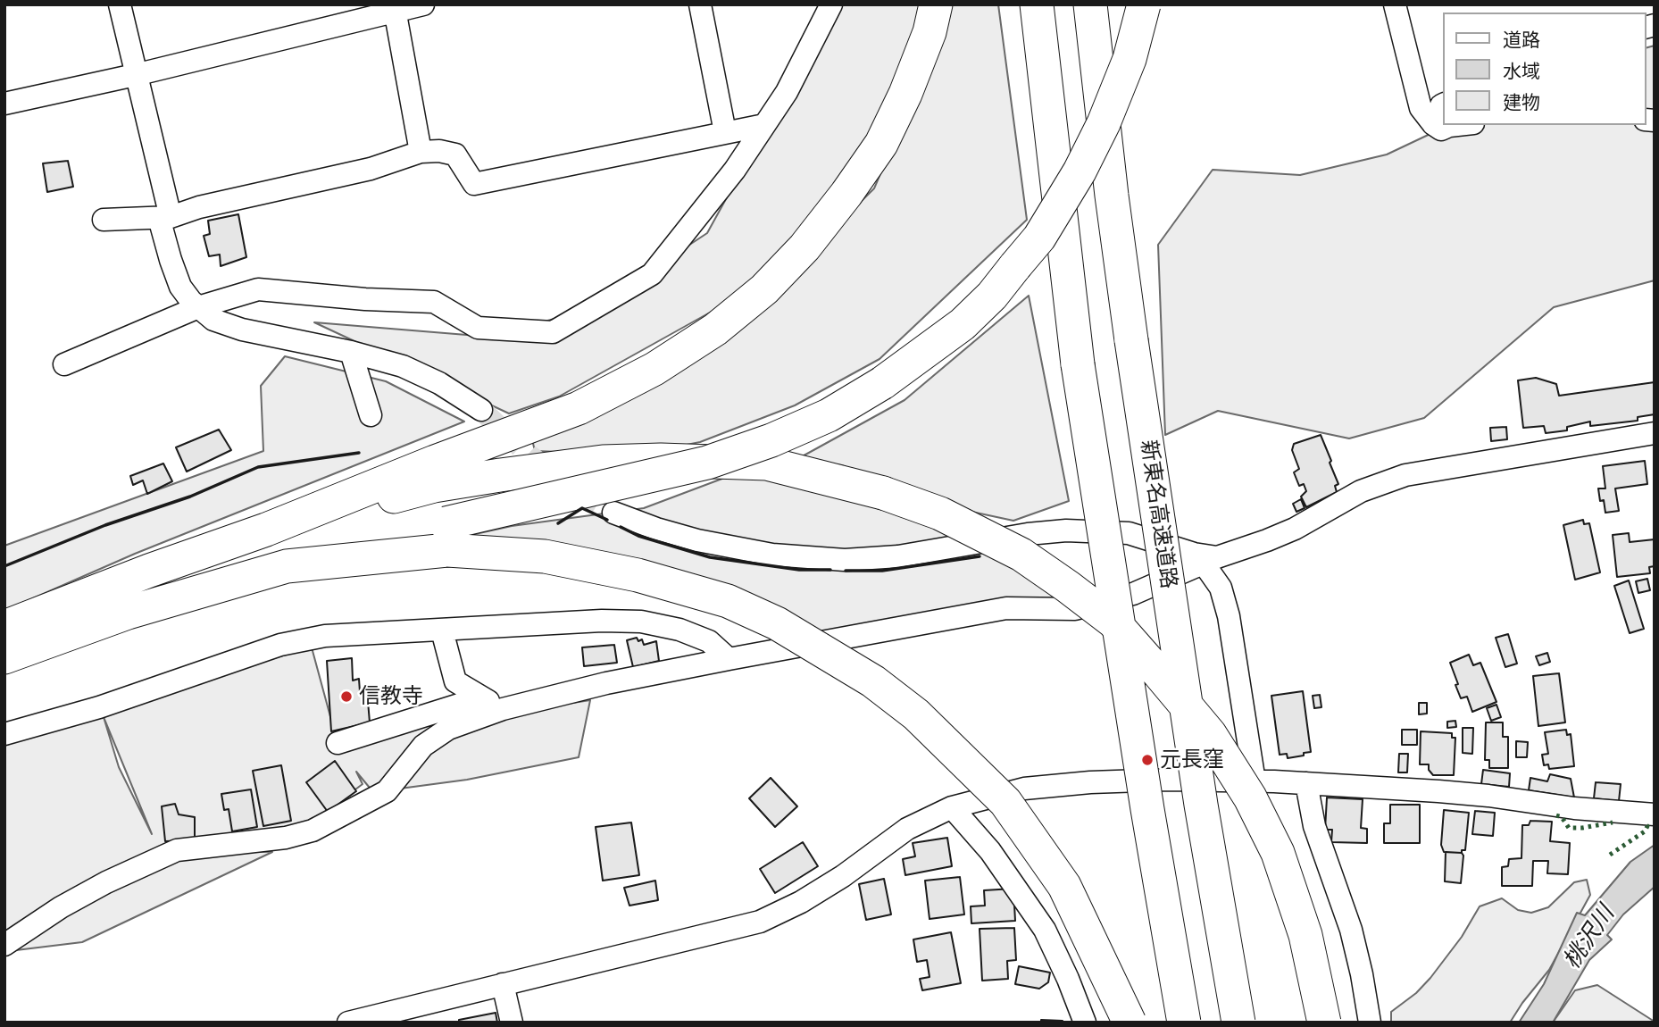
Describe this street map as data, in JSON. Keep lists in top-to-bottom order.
{
  "streets": {
    "highway": ["新東名高速道路"]
  },
  "water": ["桃沢川"],
  "places": ["信教寺", "元長窪"],
  "legend": ["道路", "水域", "建物"]
}
